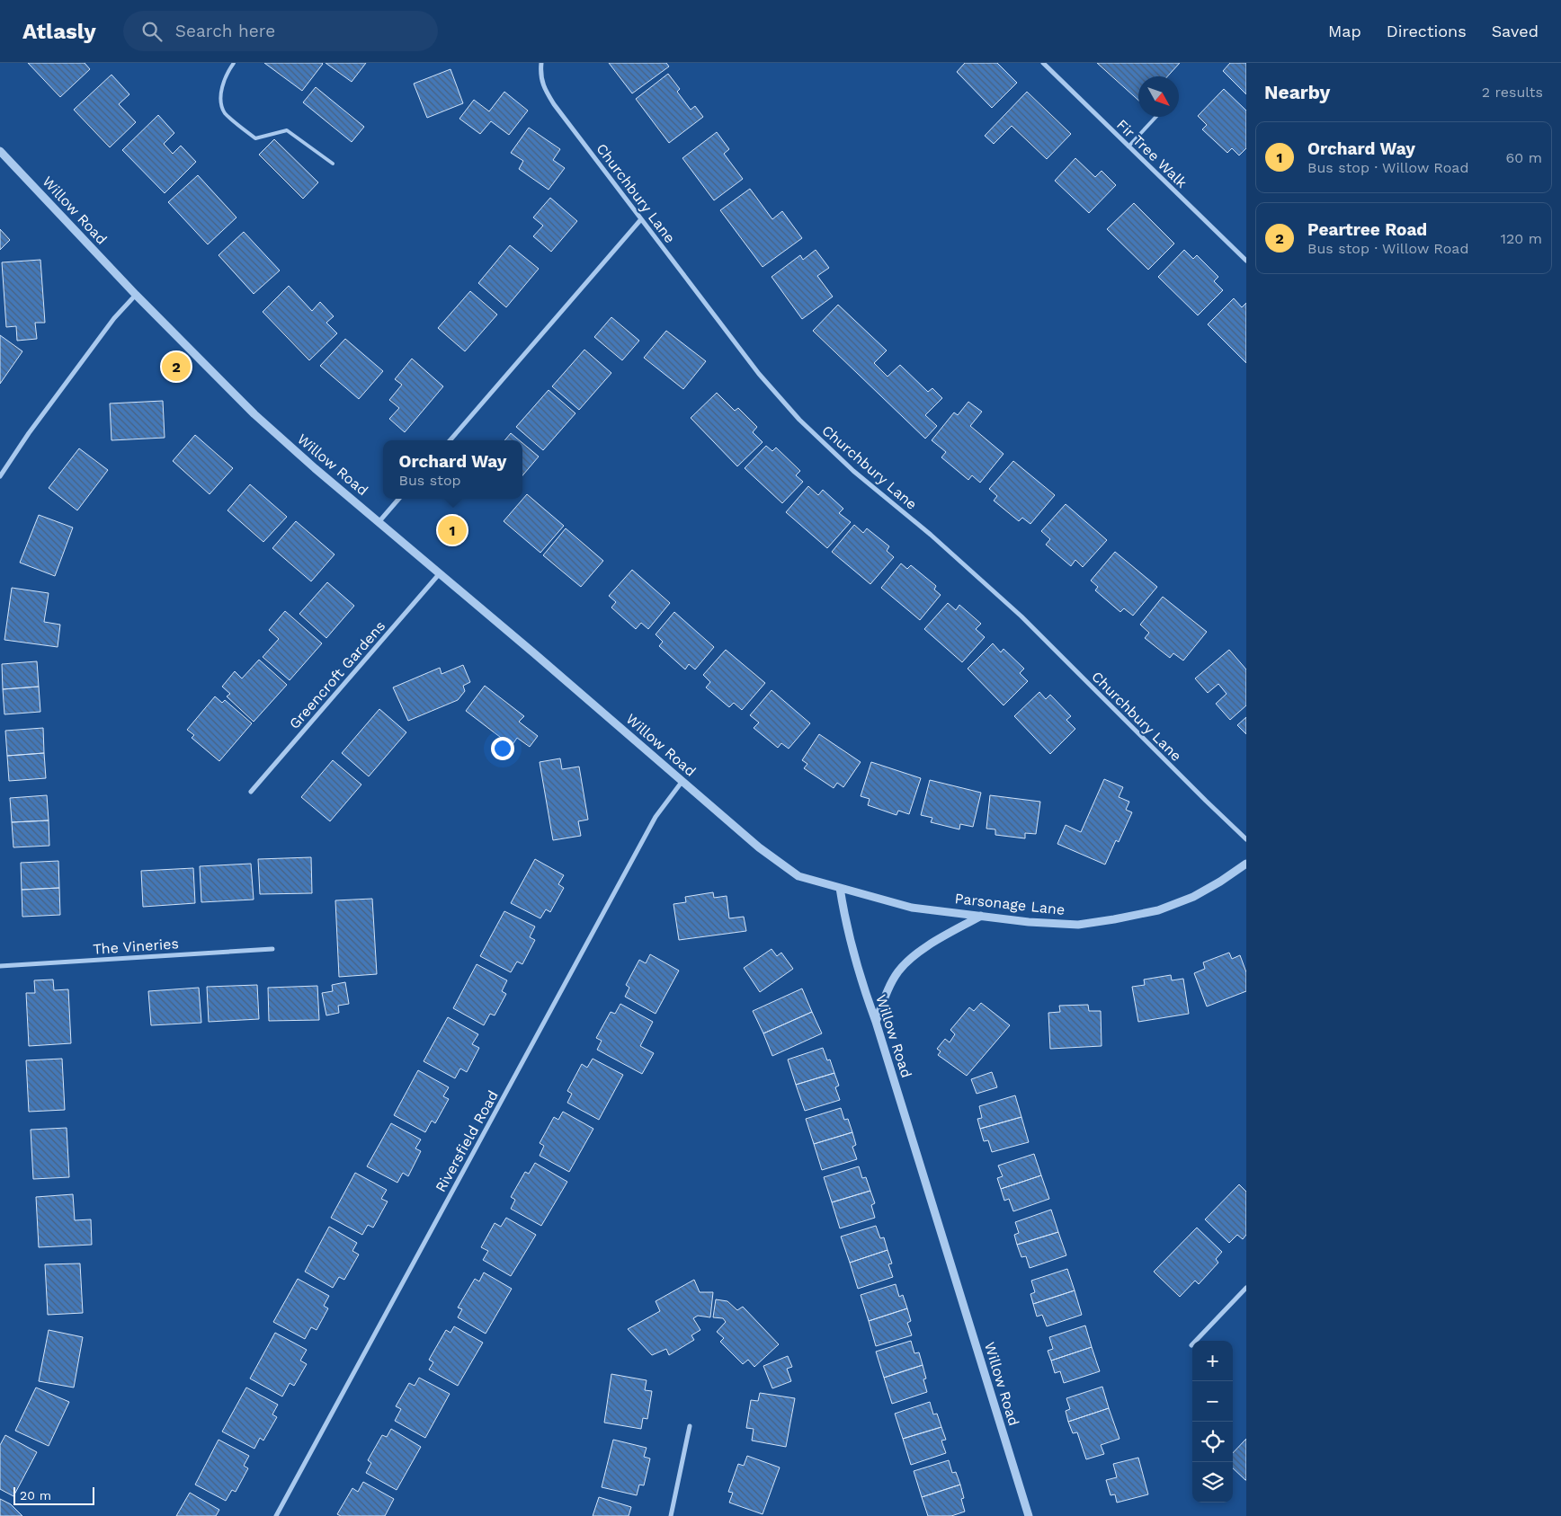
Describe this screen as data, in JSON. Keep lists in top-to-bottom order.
{
  "streets": {
    "street": [
      "Fir Tree Walk",
      "Churchbury Lane",
      "Willow Road",
      "Greencroft Gardens",
      "Parsonage Lane",
      "The Vineries",
      "Riversfield Road"
    ]
  },
  "crossings": [
    ["Willow Road", "Greencroft Gardens"],
    ["Willow Road", "Parsonage Lane"],
    ["Willow Road", "Riversfield Road"]
  ],
  "scale_bar": "20 m",
  "north": "bottom right",
  "page": {
    "header": "Atlasly",
    "search": "Search here",
    "nav": ["Map", "Directions", "Saved"],
    "heading": ["Nearby", "2 results"],
    "list": [
      {
        "mark": "1",
        "name": "Orchard Way",
        "note": "Bus stop · Willow Road",
        "value": "60 m"
      },
      {
        "mark": "2",
        "name": "Peartree Road",
        "note": "Bus stop · Willow Road",
        "value": "120 m"
      }
    ],
    "pins": ["2", "1"],
    "popup": ["Orchard Way", "Bus stop"],
    "map_buttons": ["+", "−"],
    "scale": "20 m"
  }
}
